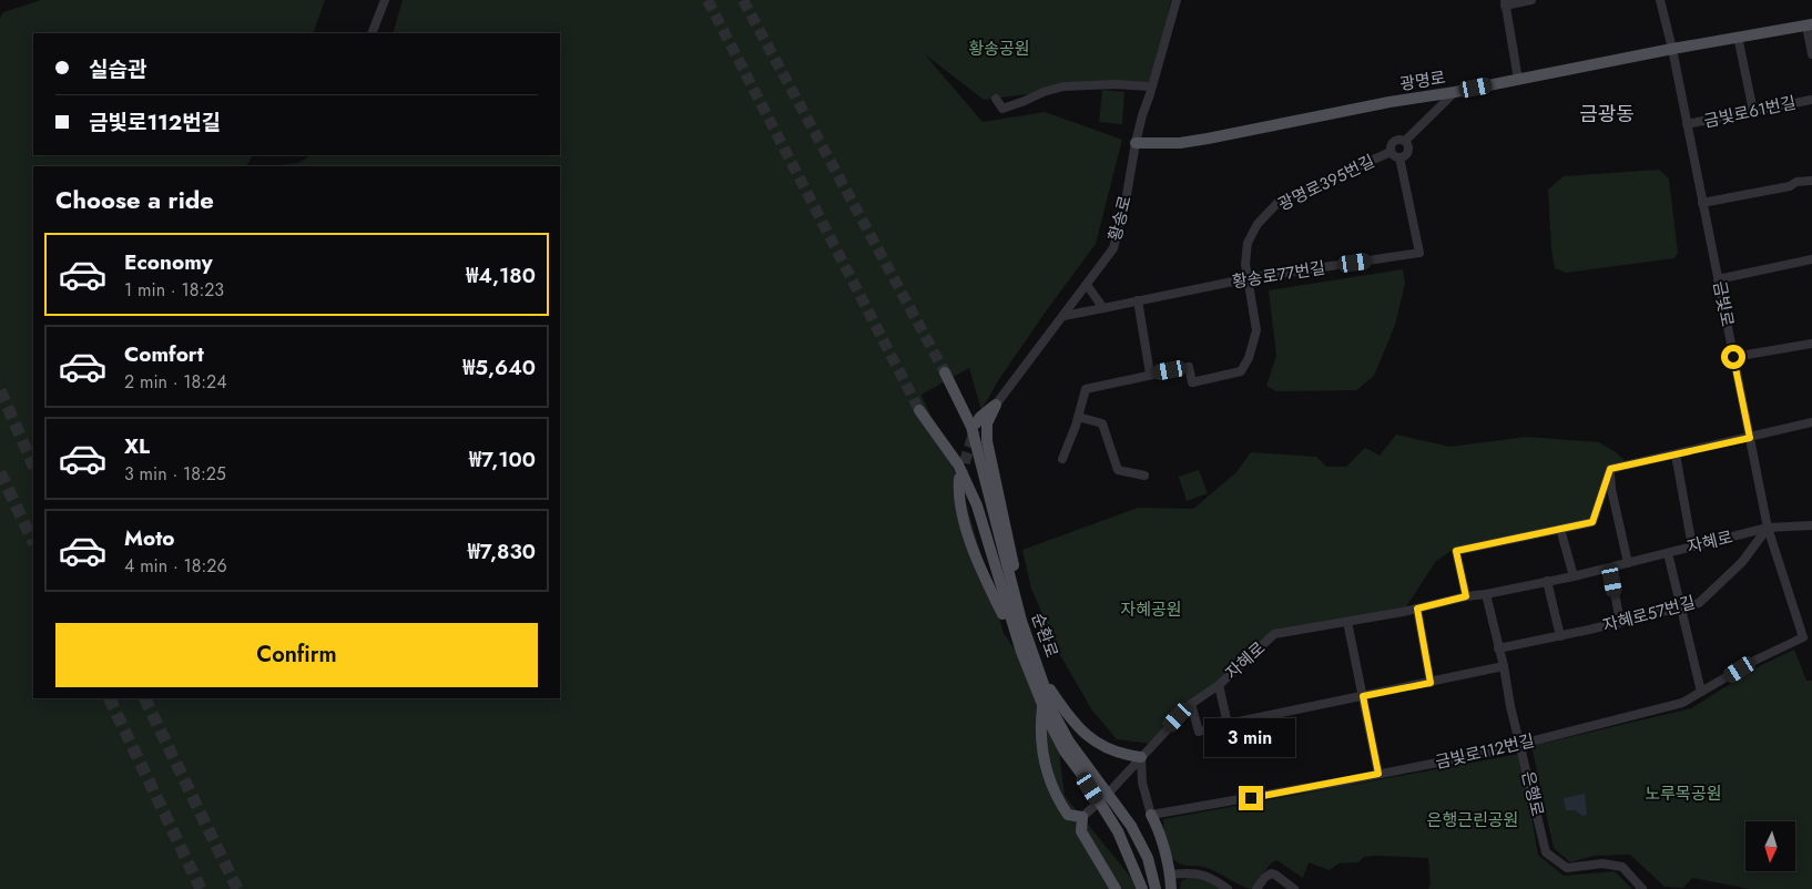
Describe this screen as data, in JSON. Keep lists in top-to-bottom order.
{
  "streets": {
    "main road": ["광명로", "순환로"],
    "street": [
      "금빛로61번길",
      "광명로395번길",
      "황송로",
      "황송로77번길",
      "금빛로",
      "자혜로",
      "자혜로57번길",
      "금빛로112번길",
      "은행로"
    ]
  },
  "crossings": [
    ["광명로", "황송로"],
    ["광명로", "금빛로"],
    ["금빛로61번길", "금빛로"],
    ["광명로395번길", "황송로77번길"],
    ["황송로", "황송로77번길"],
    ["금빛로", "자혜로"],
    ["금빛로", "자혜로57번길"],
    ["금빛로", "금빛로112번길"],
    ["자혜로", "자혜로57번길"],
    ["자혜로", "은행로"],
    ["자혜로57번길", "은행로"],
    ["금빛로112번길", "은행로"]
  ],
  "districts": ["금광동"],
  "parks": [
    "황송공원",
    "자혜공원",
    "노루목공원",
    "은행근린공원"
  ],
  "north": "bottom",
  "page": {
    "banner": ["실습관", "금빛로112번길"],
    "heading": "Choose a ride",
    "list": [
      {
        "name": "Economy",
        "note": "1 min · 18:23",
        "value": "₩4,180"
      },
      {
        "name": "Comfort",
        "note": "2 min · 18:24",
        "value": "₩5,640"
      },
      {
        "name": "XL",
        "note": "3 min · 18:25",
        "value": "₩7,100"
      },
      {
        "name": "Moto",
        "note": "4 min · 18:26",
        "value": "₩7,830"
      }
    ],
    "buttons": "Confirm",
    "bubble": "3 min"
  }
}
